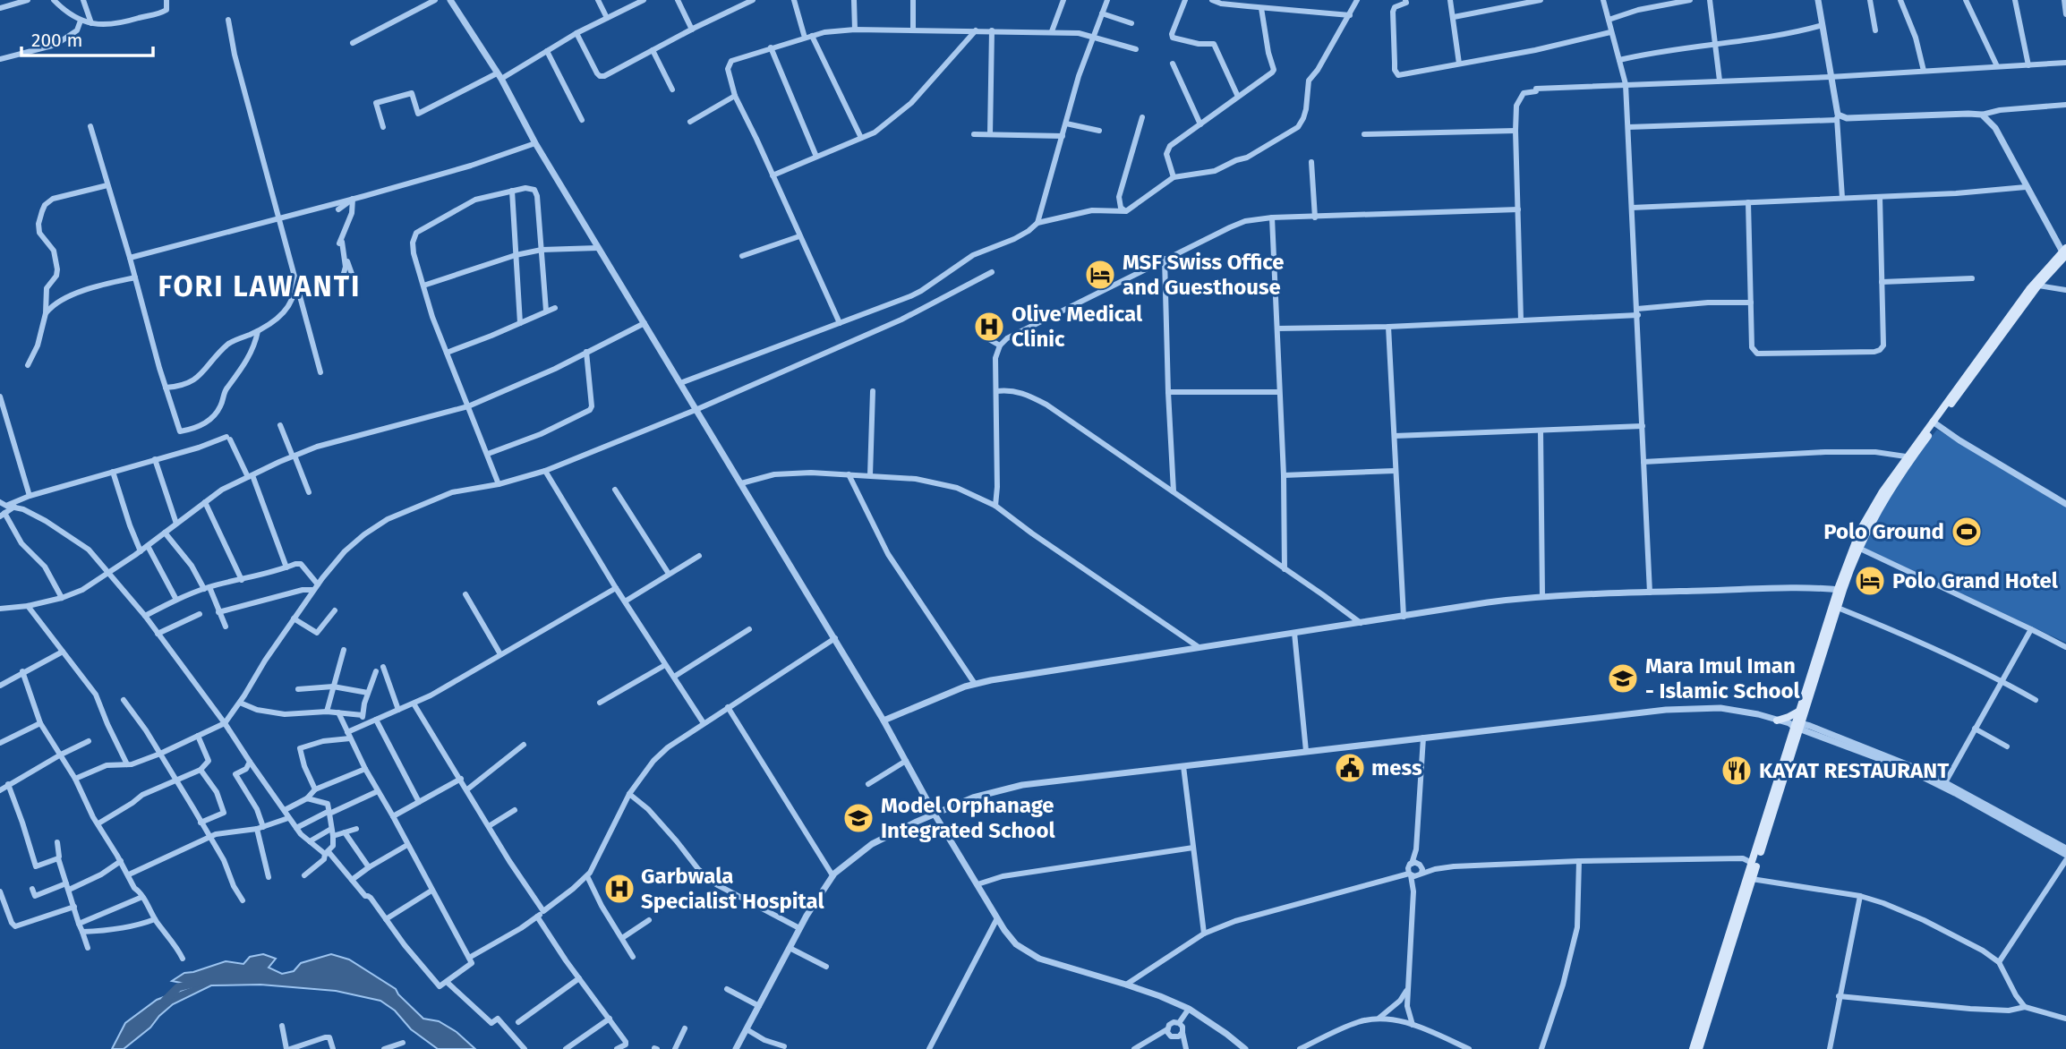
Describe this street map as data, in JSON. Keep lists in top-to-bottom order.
{
  "districts": ["FORI LAWANTI"],
  "places": {
    "hotel": ["MSF Swiss Office and Guesthouse", "Polo Grand Hotel"],
    "hospital": ["Olive Medical Clinic", "Garbwala Specialist Hospital"],
    "sports": ["Polo Ground"],
    "school or university": ["Mara Imul Iman - Islamic School", "Model Orphanage Integrated School"],
    "public building": ["mess"],
    "restaurant": ["KAYAT RESTAURANT"]
  },
  "scale_bar": "200 m"
}
